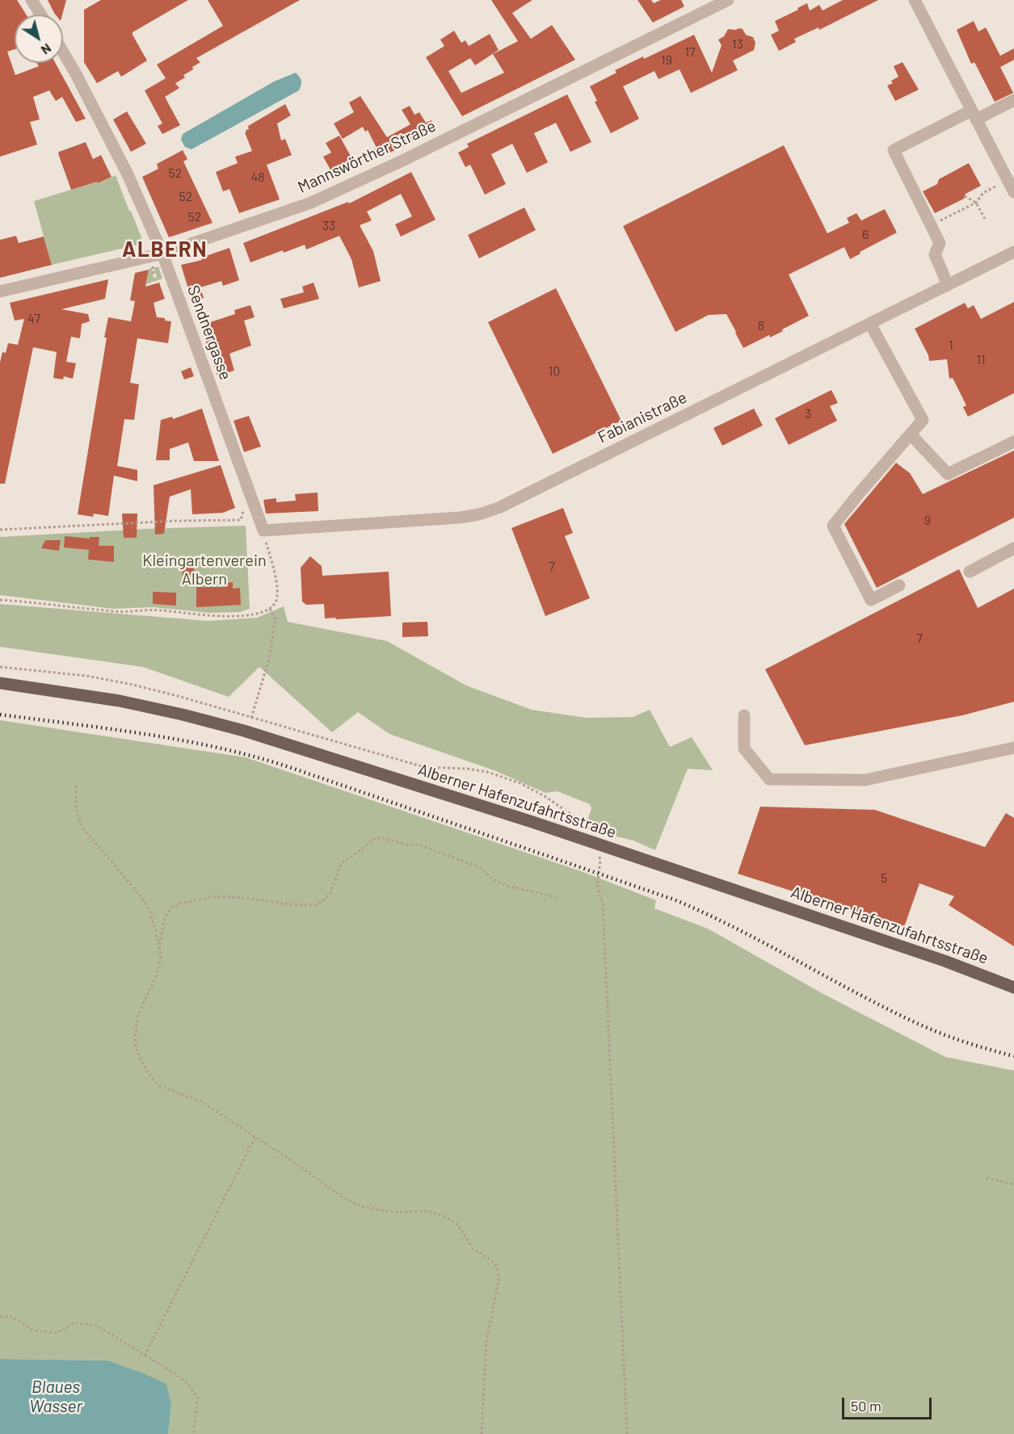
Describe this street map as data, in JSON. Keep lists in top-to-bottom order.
{
  "streets": {
    "main road": ["Alberner Hafenzufahrtsstraße"],
    "street": ["Mannswörther Straße", "Sendnergasse", "Fabianistraße"]
  },
  "crossings": [
    ["Mannswörther Straße", "Sendnergasse"],
    ["Sendnergasse", "Fabianistraße"]
  ],
  "districts": ["ALBERN"],
  "water": ["Blaues Wasser"],
  "parks": ["Kleingartenverein Albern"],
  "house_numbers": [
    "13",
    "17",
    "19",
    "52",
    "48",
    "52",
    "52",
    "33",
    "6",
    "47",
    "8",
    "1",
    "11",
    "10",
    "3",
    "9",
    "7",
    "7",
    "5"
  ],
  "scale_bar": "50 m",
  "north": "bottom right"
}
